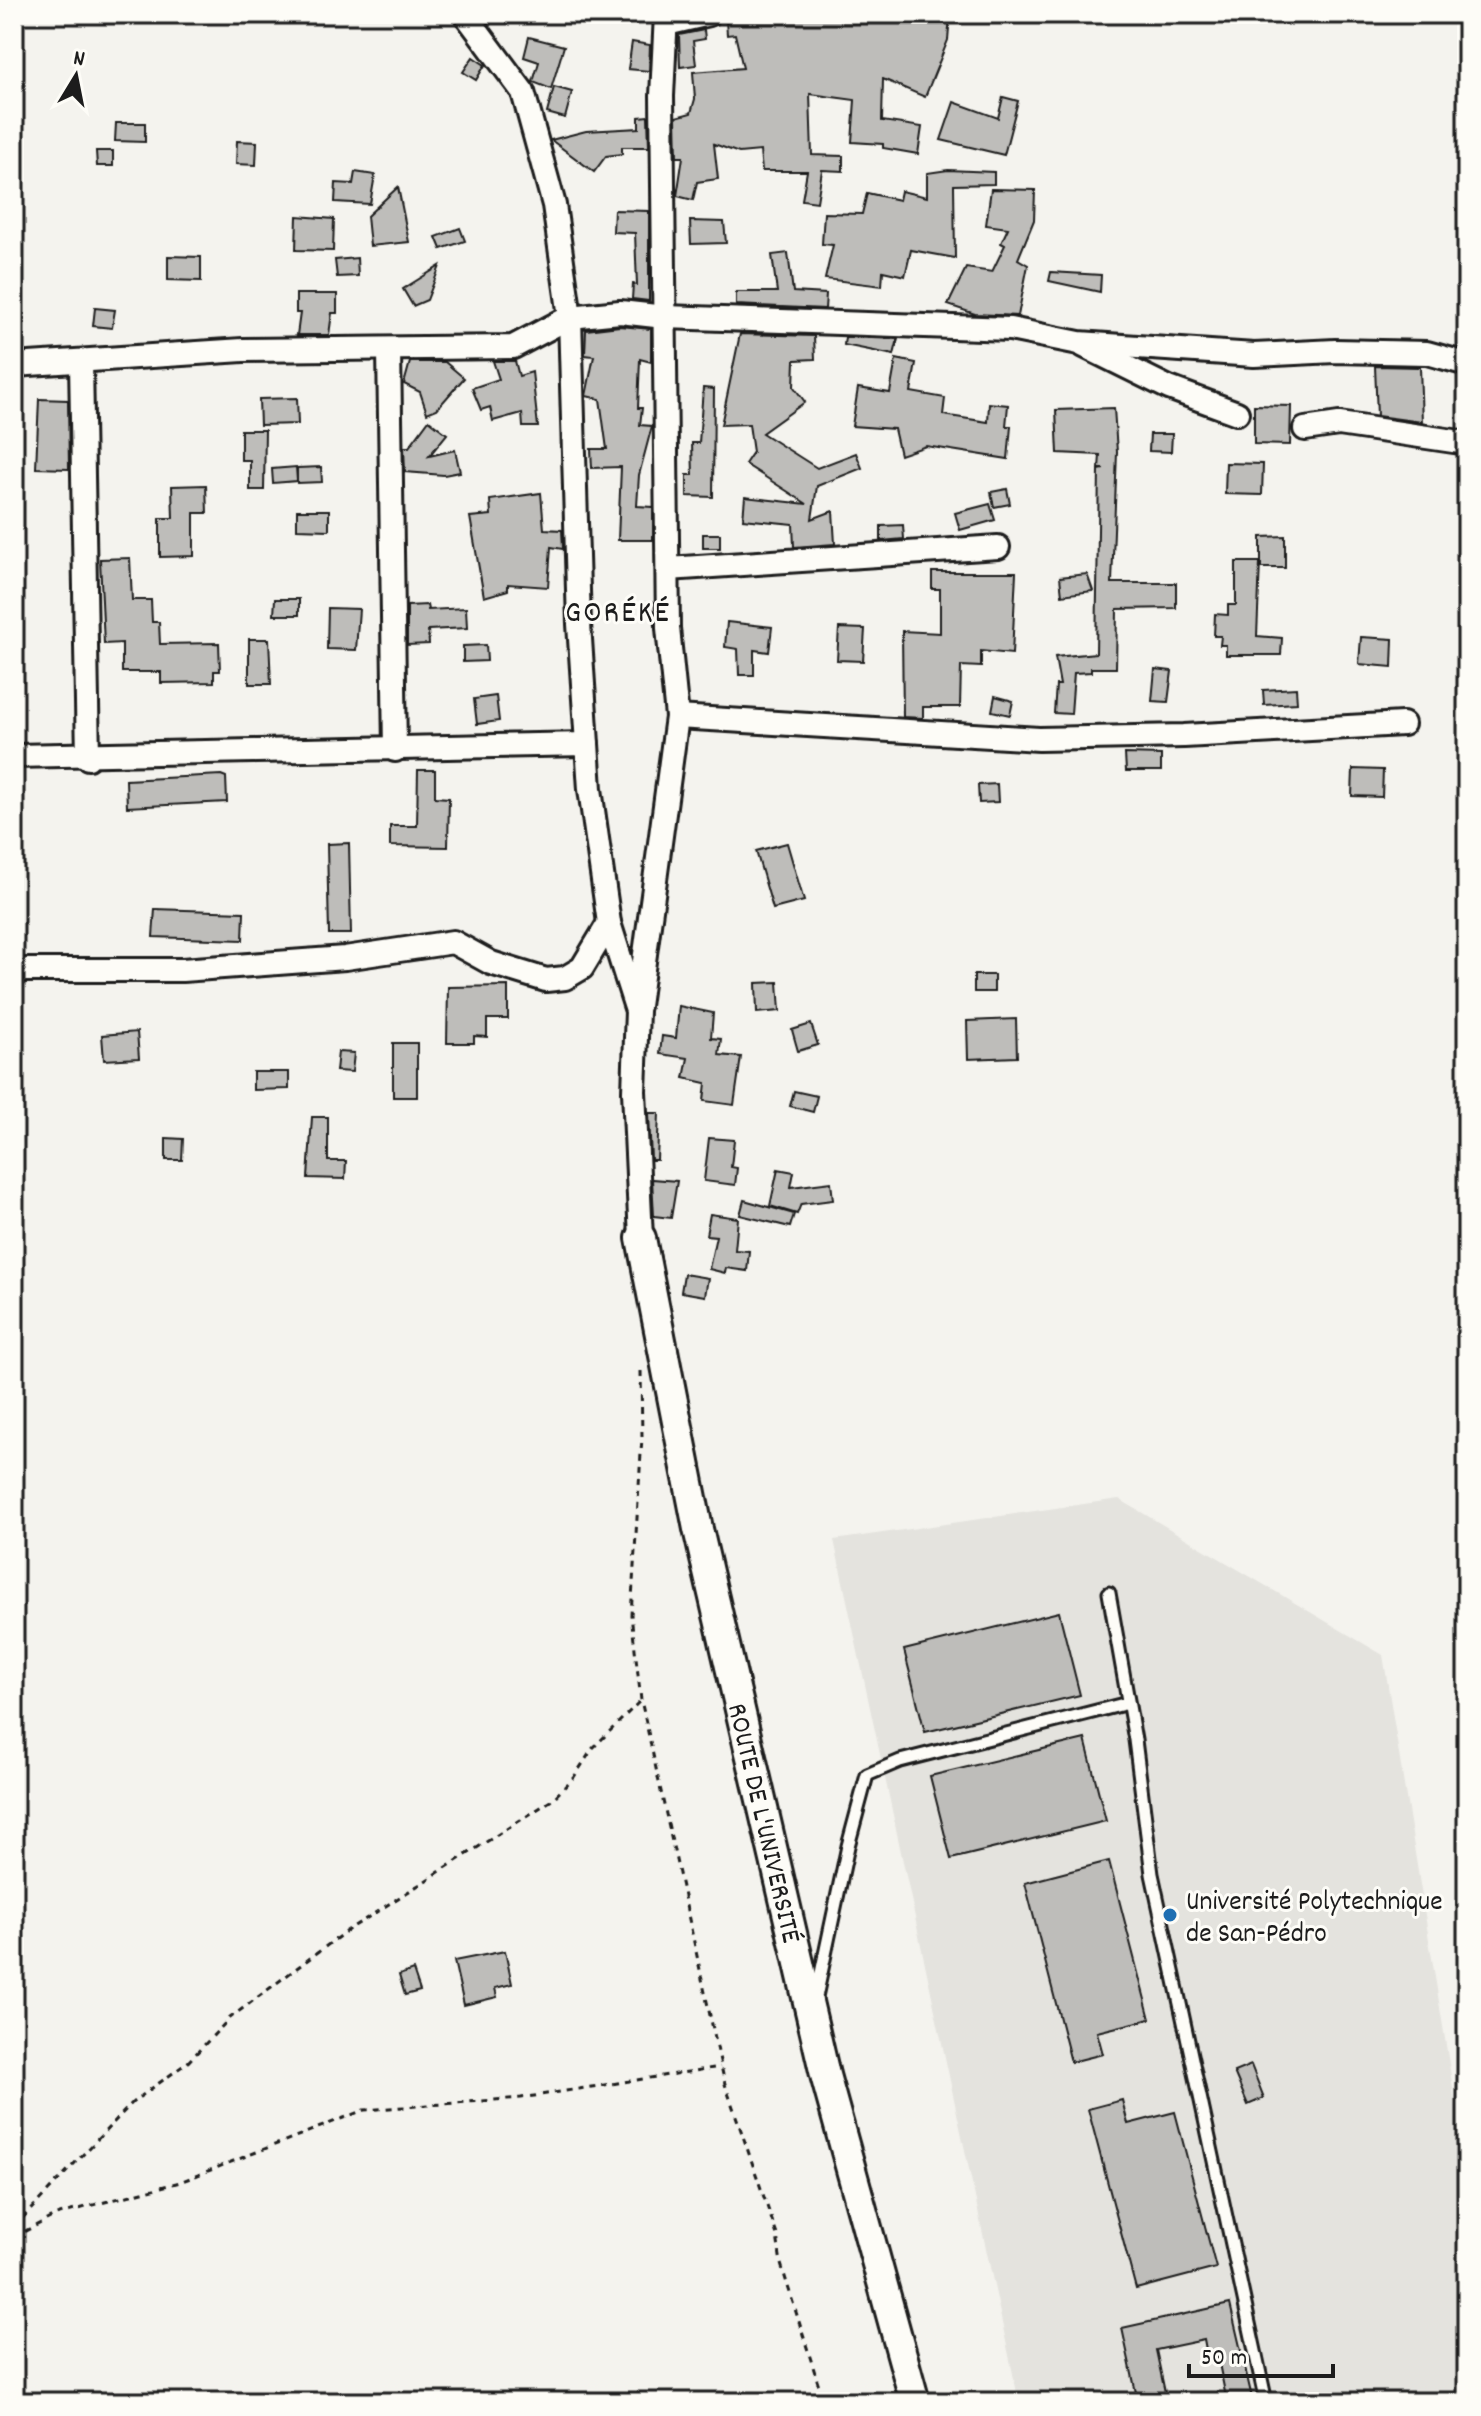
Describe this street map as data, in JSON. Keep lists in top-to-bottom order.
{
  "streets": {
    "street": ["ROUTE DE L'UNIVERSITÉ"]
  },
  "districts": ["GORÉKÉ"],
  "places": ["Université Polytechnique de San-Pédro"],
  "scale_bar": "50 m",
  "north": "top"
}
